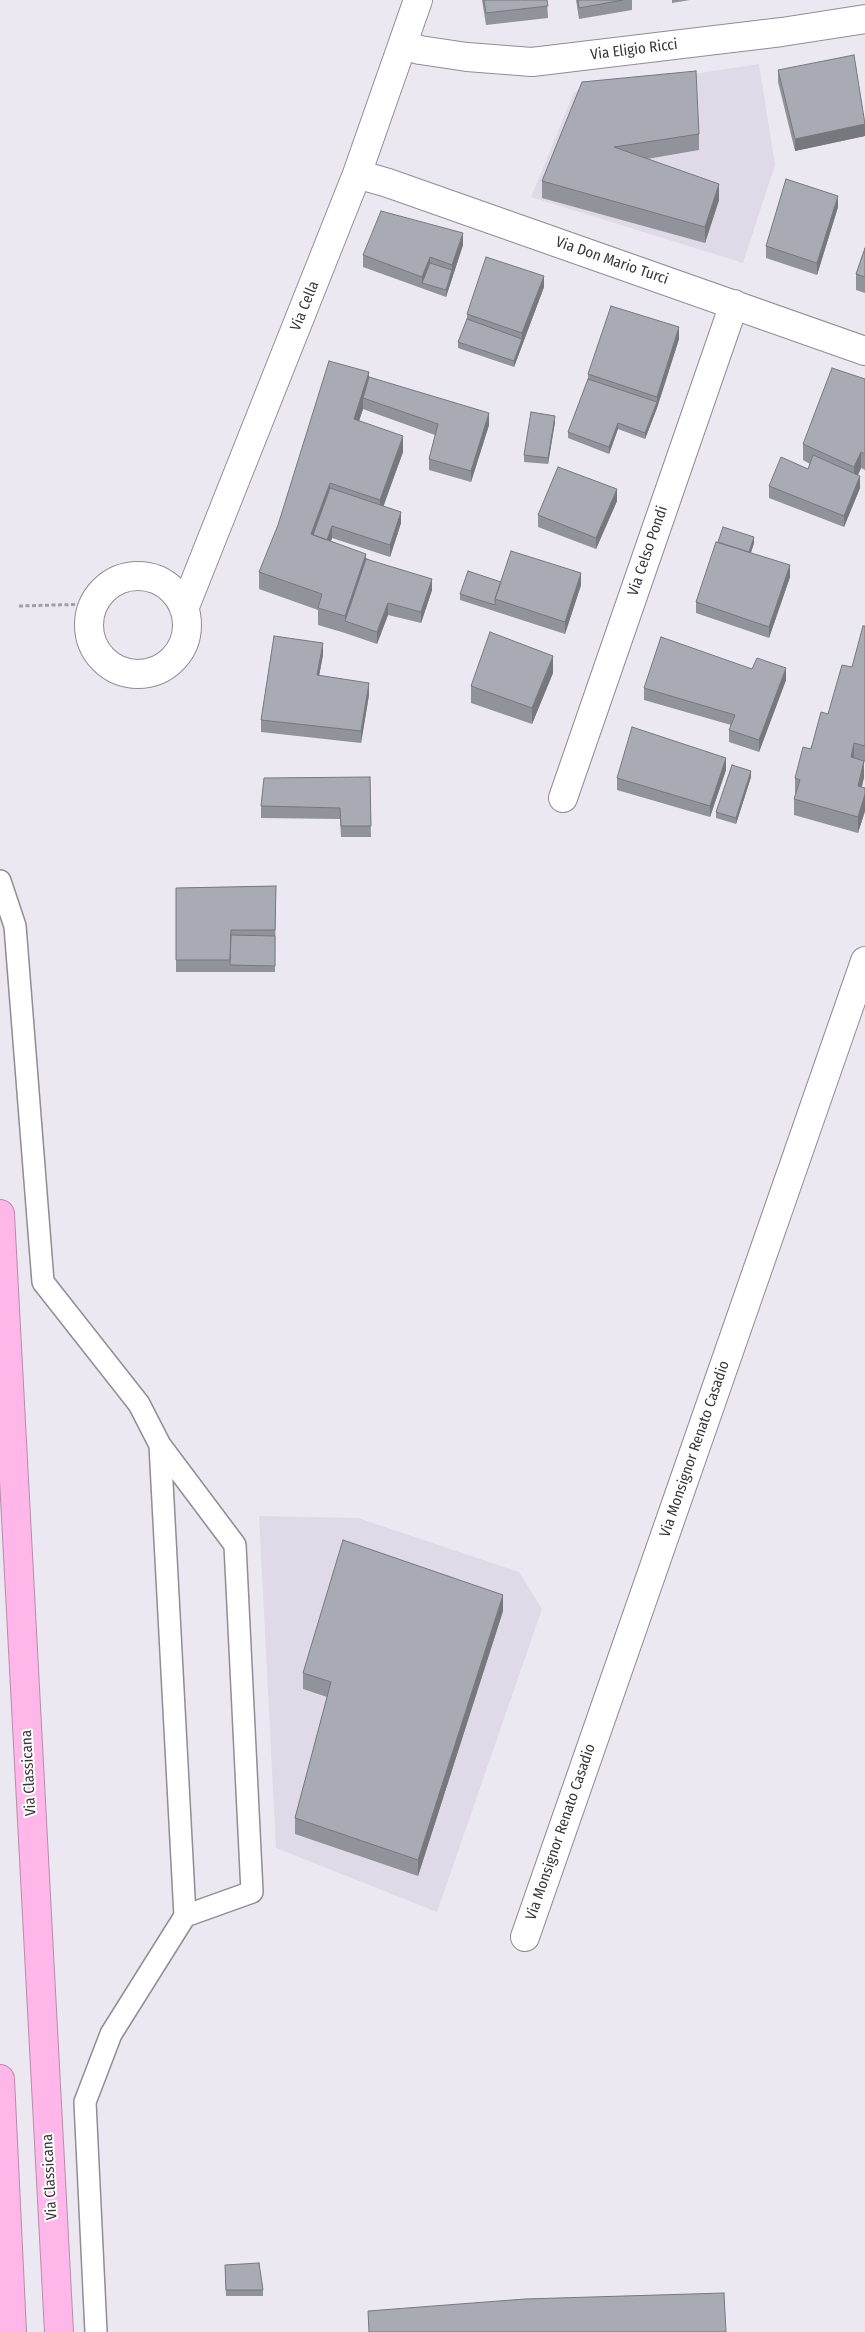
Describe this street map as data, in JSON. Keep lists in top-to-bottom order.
{
  "streets": {
    "highway": ["Via Classicana"],
    "street": [
      "Via Eligio Ricci",
      "Via Don Mario Turci",
      "Via Cella",
      "Via Celso Pondi",
      "Via Monsignor Renato Casadio"
    ]
  },
  "crossings": [
    ["Via Eligio Ricci", "Via Cella"],
    ["Via Don Mario Turci", "Via Cella"],
    ["Via Don Mario Turci", "Via Celso Pondi"]
  ]
}
